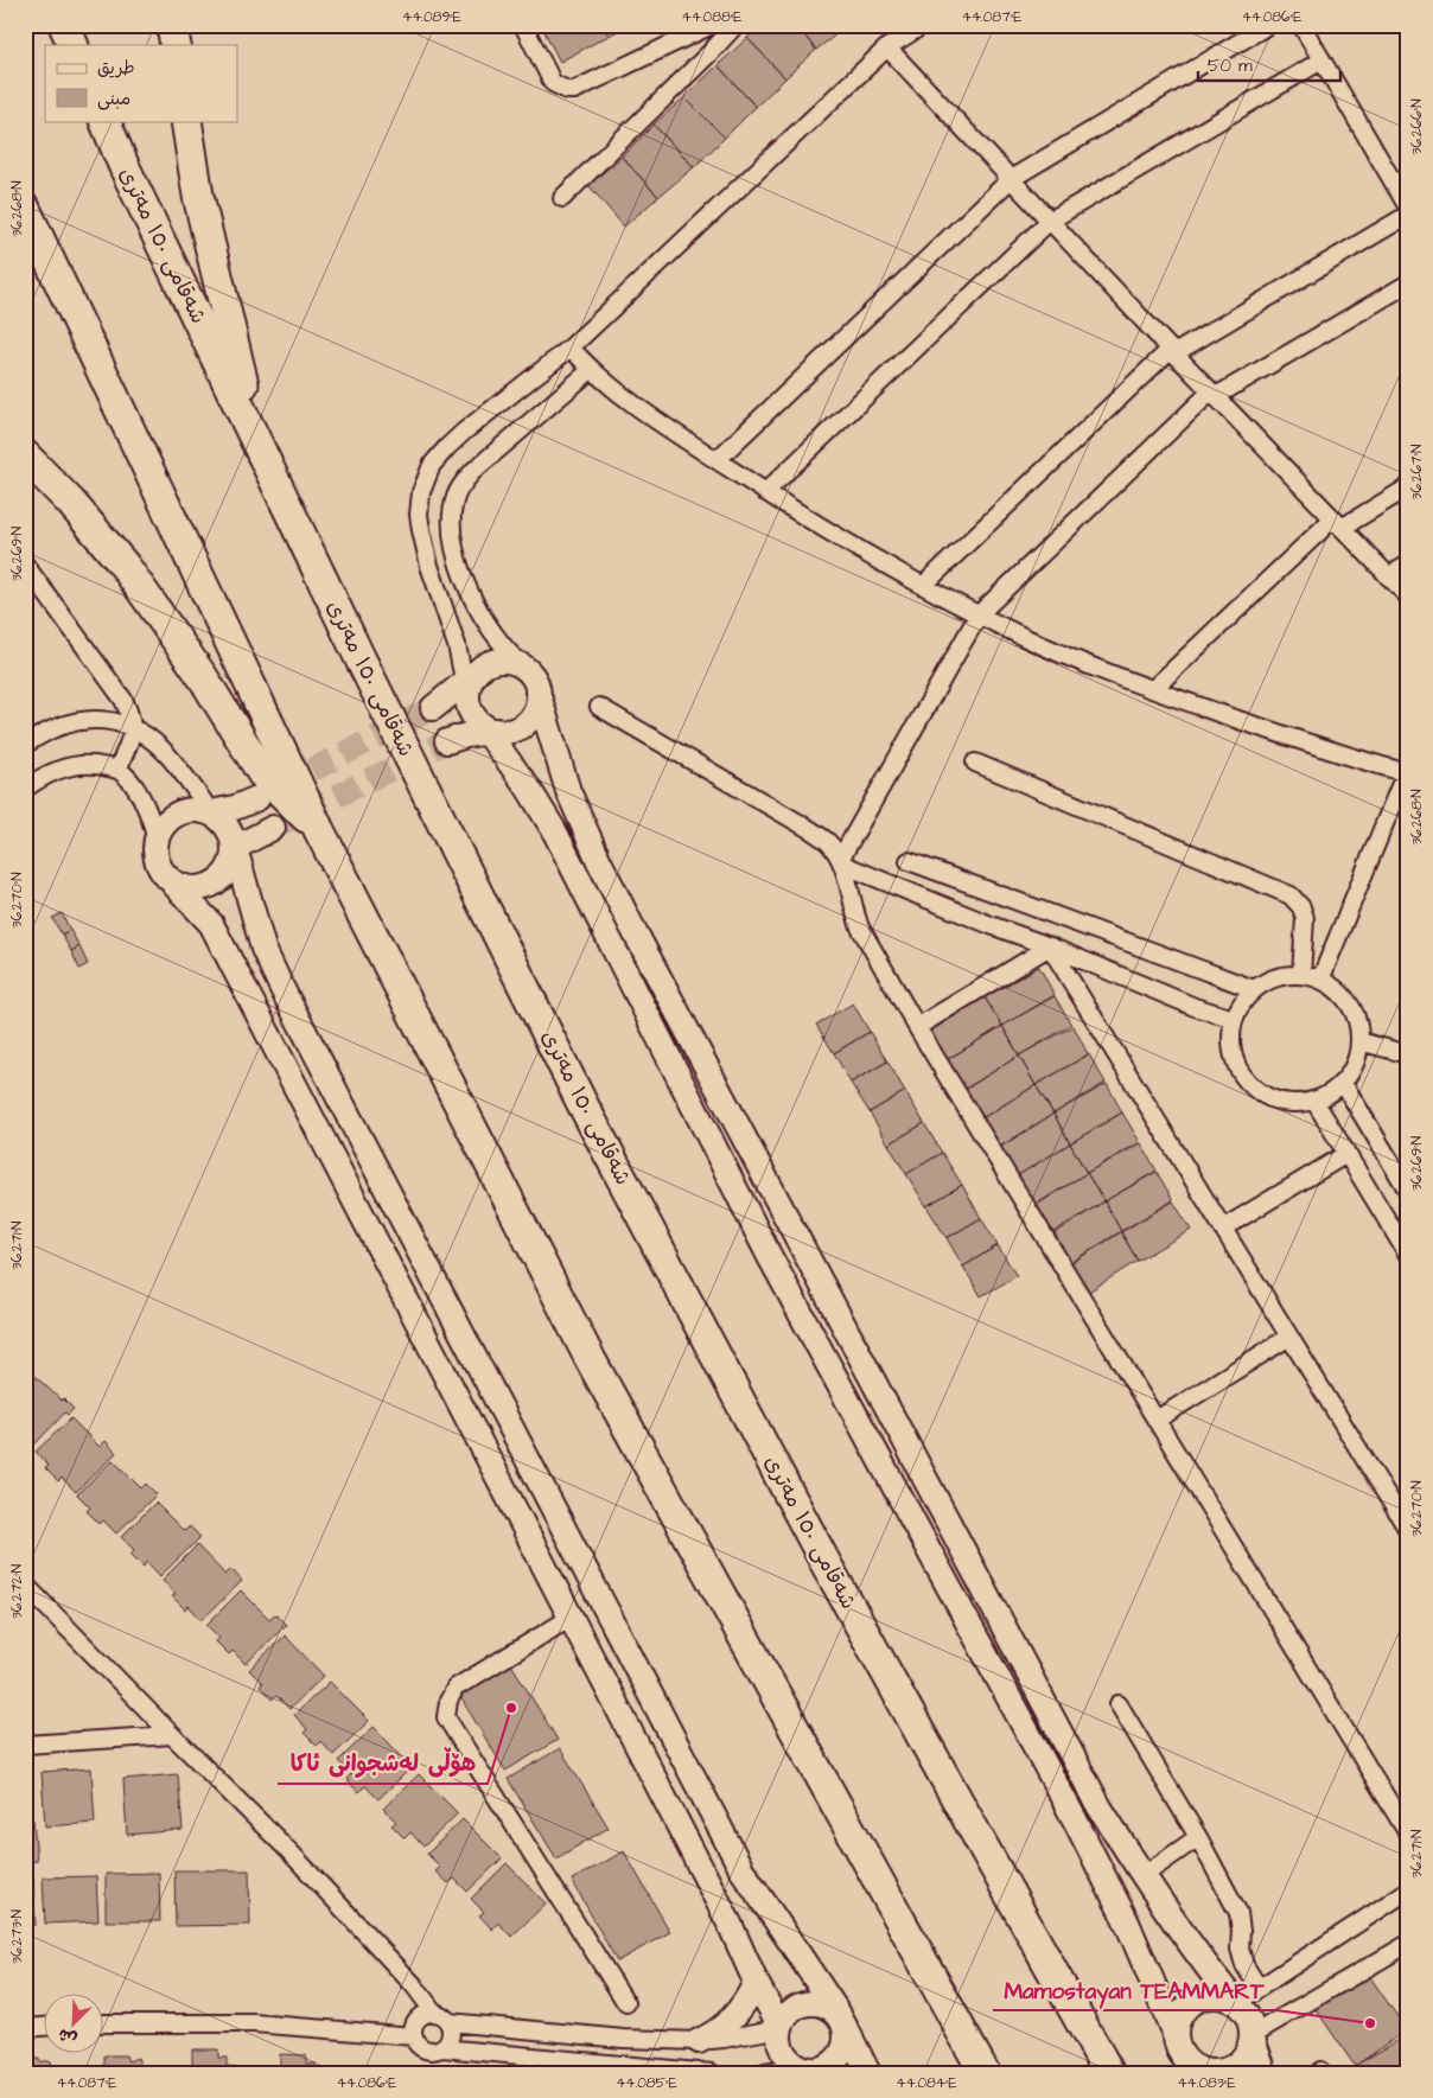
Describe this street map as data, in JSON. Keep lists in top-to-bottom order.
{
  "streets": {
    "highway": ["شەقامی ١٥٠ مەتری"]
  },
  "places": ["هۆڵی لەشجوانی ئاکا", "Mamostayan TEAMMART"],
  "legend": ["طريق", "مبنى"],
  "scale_bar": "50 m",
  "north": "bottom left",
  "coordinates": [
    "44.089°E",
    "44.088°E",
    "44.087°E",
    "44.086°E",
    "36.266°N",
    "36.268°N",
    "36.267°N",
    "36.269°N",
    "36.270°N",
    "36.271°N",
    "36.272°N",
    "36.273°N",
    "44.085°E",
    "44.084°E",
    "44.083°E"
  ]
}
